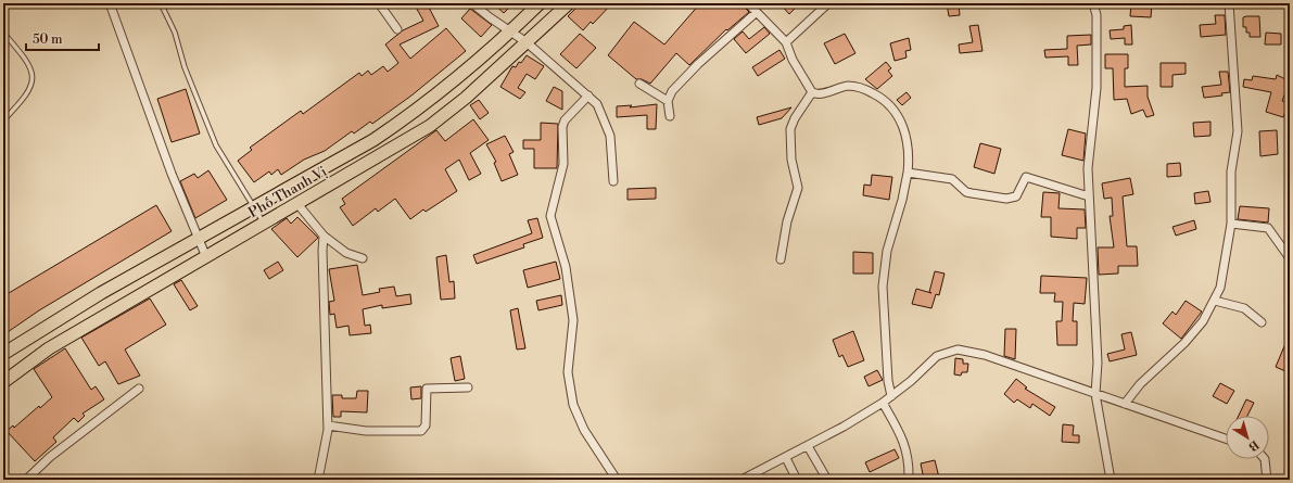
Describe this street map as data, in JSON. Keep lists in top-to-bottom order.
{
  "streets": {
    "main road": ["Phố Thanh Vị"]
  },
  "scale_bar": "50 m",
  "north": "bottom right"
}
